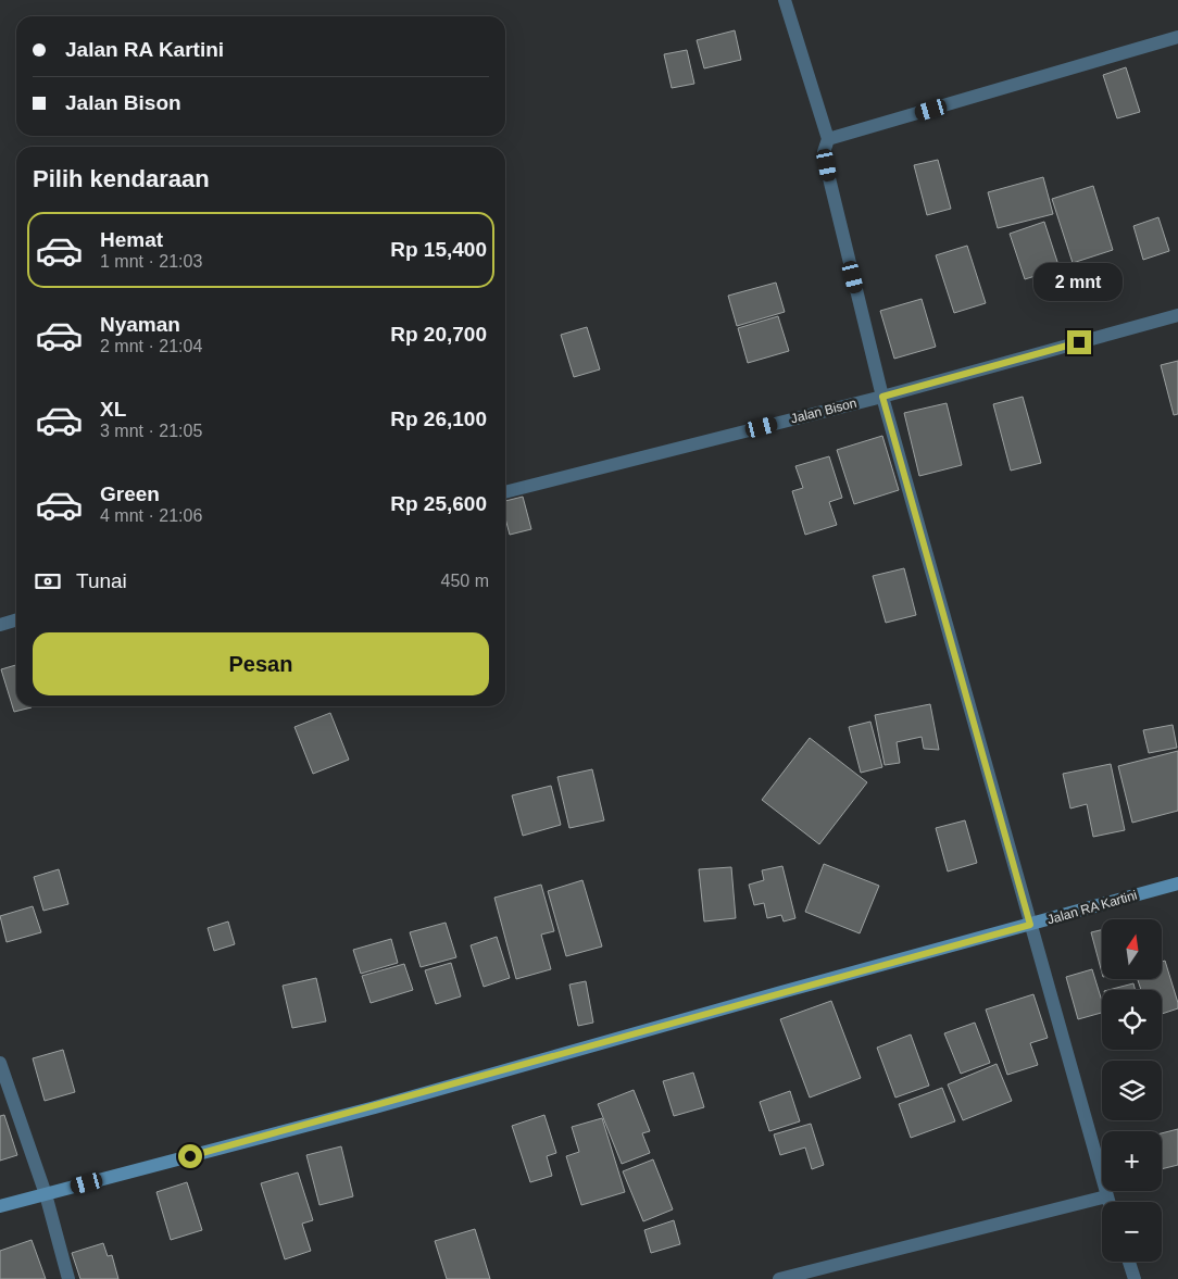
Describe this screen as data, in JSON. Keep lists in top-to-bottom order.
{
  "streets": {
    "main road": ["Jalan RA Kartini"],
    "street": ["Jalan Bison"]
  },
  "north": "top",
  "page": {
    "banner": ["Jalan RA Kartini", "Jalan Bison"],
    "heading": "Pilih kendaraan",
    "list": [
      {
        "name": "Hemat",
        "note": "1 mnt · 21:03",
        "value": "Rp 15,400"
      },
      {
        "name": "Nyaman",
        "note": "2 mnt · 21:04",
        "value": "Rp 20,700"
      },
      {
        "name": "XL",
        "note": "3 mnt · 21:05",
        "value": "Rp 26,100"
      },
      {
        "name": "Green",
        "note": "4 mnt · 21:06",
        "value": "Rp 25,600"
      }
    ],
    "bubble": "2 mnt",
    "pay": ["Tunai", "450 m"],
    "buttons": "Pesan",
    "map_buttons": ["+", "−"]
  }
}
